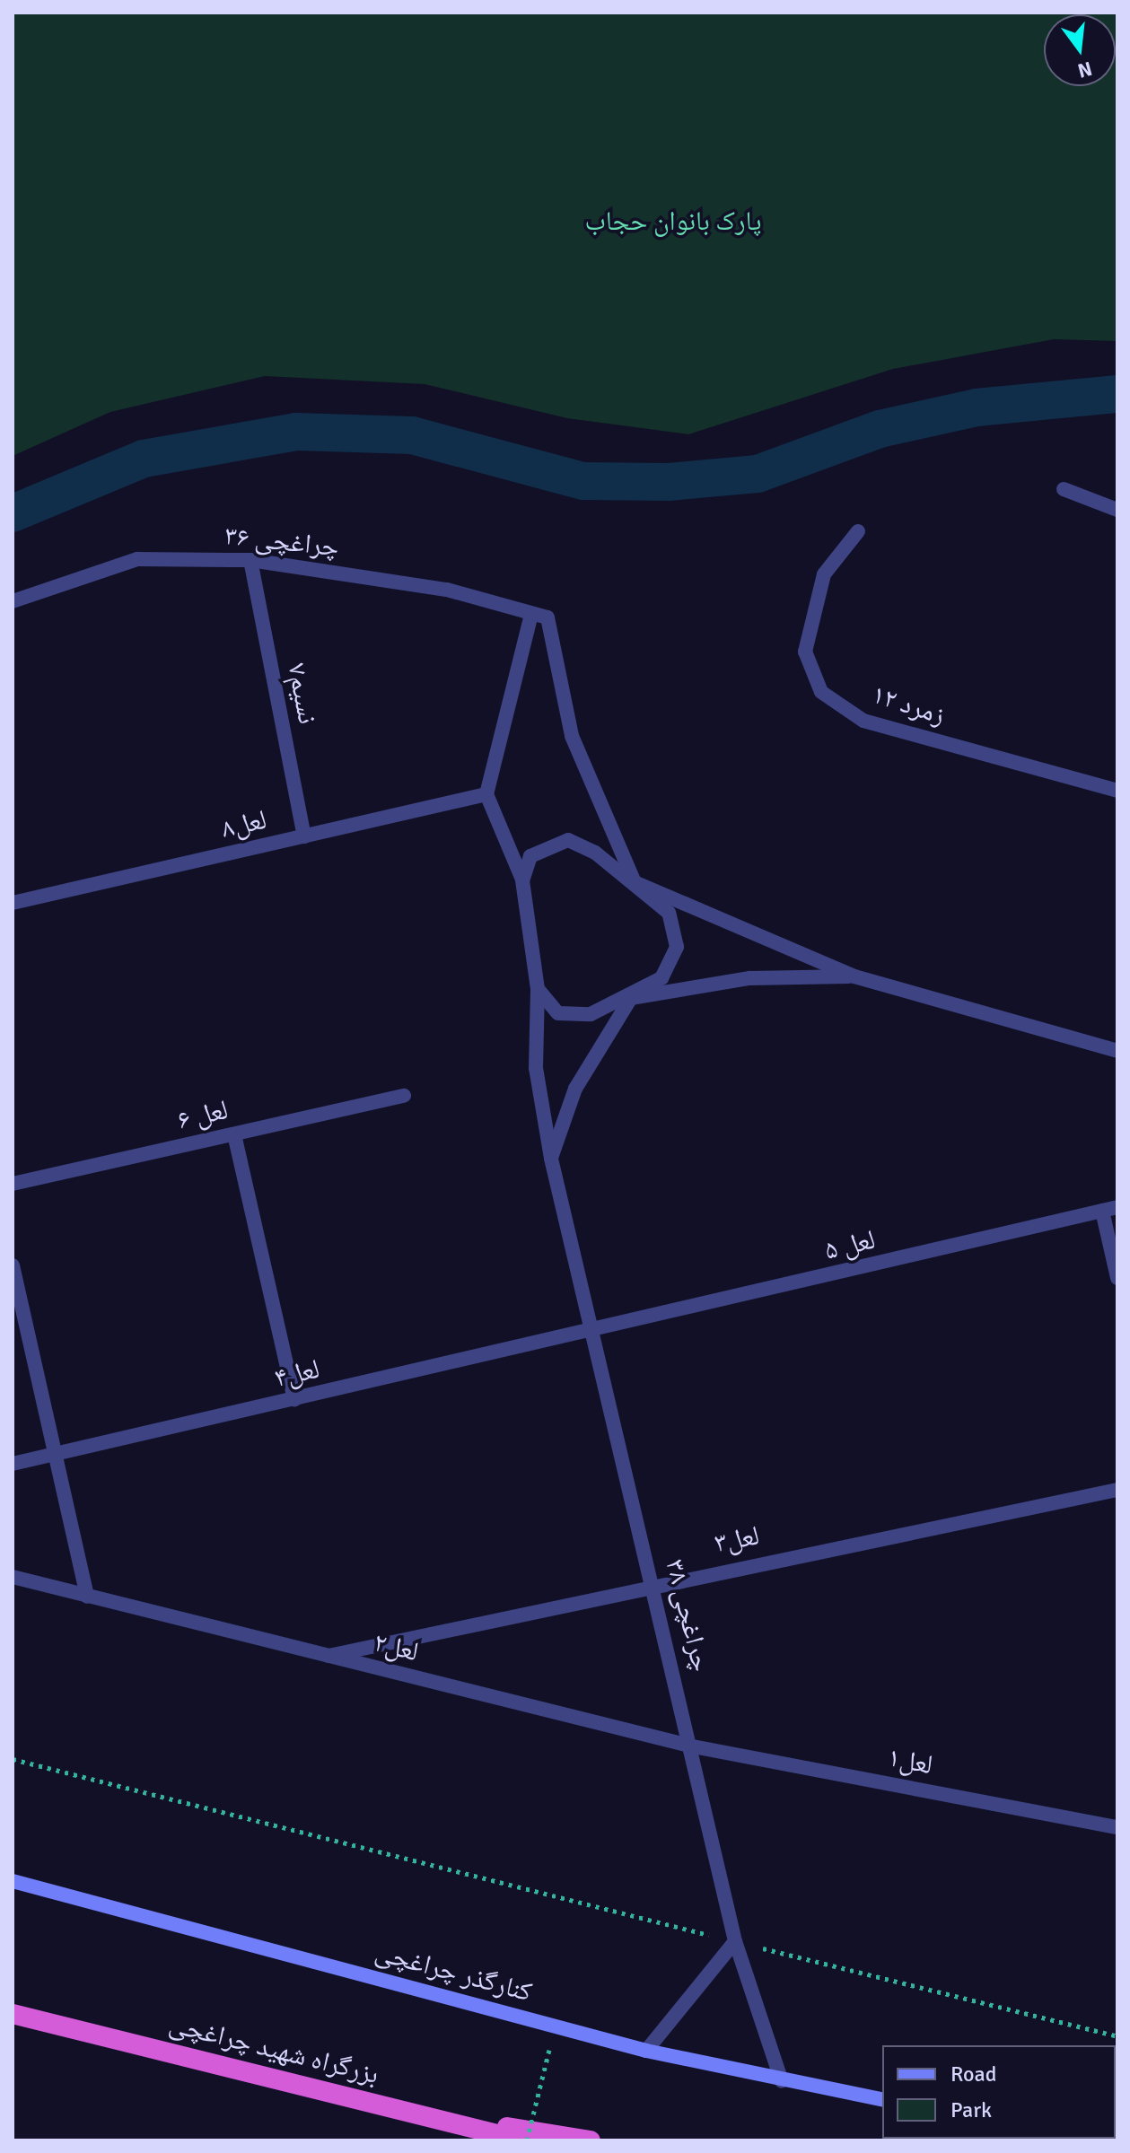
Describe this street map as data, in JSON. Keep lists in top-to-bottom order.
{
  "streets": {
    "highway": ["بزرگراه شهید چراغچی"],
    "main road": ["کنارگذر چراغچی"],
    "street": [
      "چراغچی ۳۶",
      "نسیم۷",
      "زمرد ۱۲",
      "لعل۸",
      "لعل ۶",
      "لعل ۵",
      "لعل۴",
      "لعل۳",
      "چراغچی ۳۸",
      "لعل۲",
      "لعل۱"
    ]
  },
  "crossings": [
    ["چراغچی ۳۶", "نسیم۷"],
    ["چراغچی ۳۶", "چراغچی ۳۸"],
    ["نسیم۷", "لعل۸"],
    ["لعل ۵", "لعل۴"],
    ["لعل ۵", "چراغچی ۳۸"],
    ["لعل۴", "چراغچی ۳۸"],
    ["لعل۳", "چراغچی ۳۸"],
    ["لعل۳", "لعل۲"],
    ["چراغچی ۳۸", "لعل۲"],
    ["چراغچی ۳۸", "لعل۱"],
    ["چراغچی ۳۸", "کنارگذر چراغچی"],
    ["لعل۲", "لعل۱"]
  ],
  "parks": ["پارک بانوان حجاب"],
  "legend": ["Road", "Park"],
  "north": "bottom"
}
